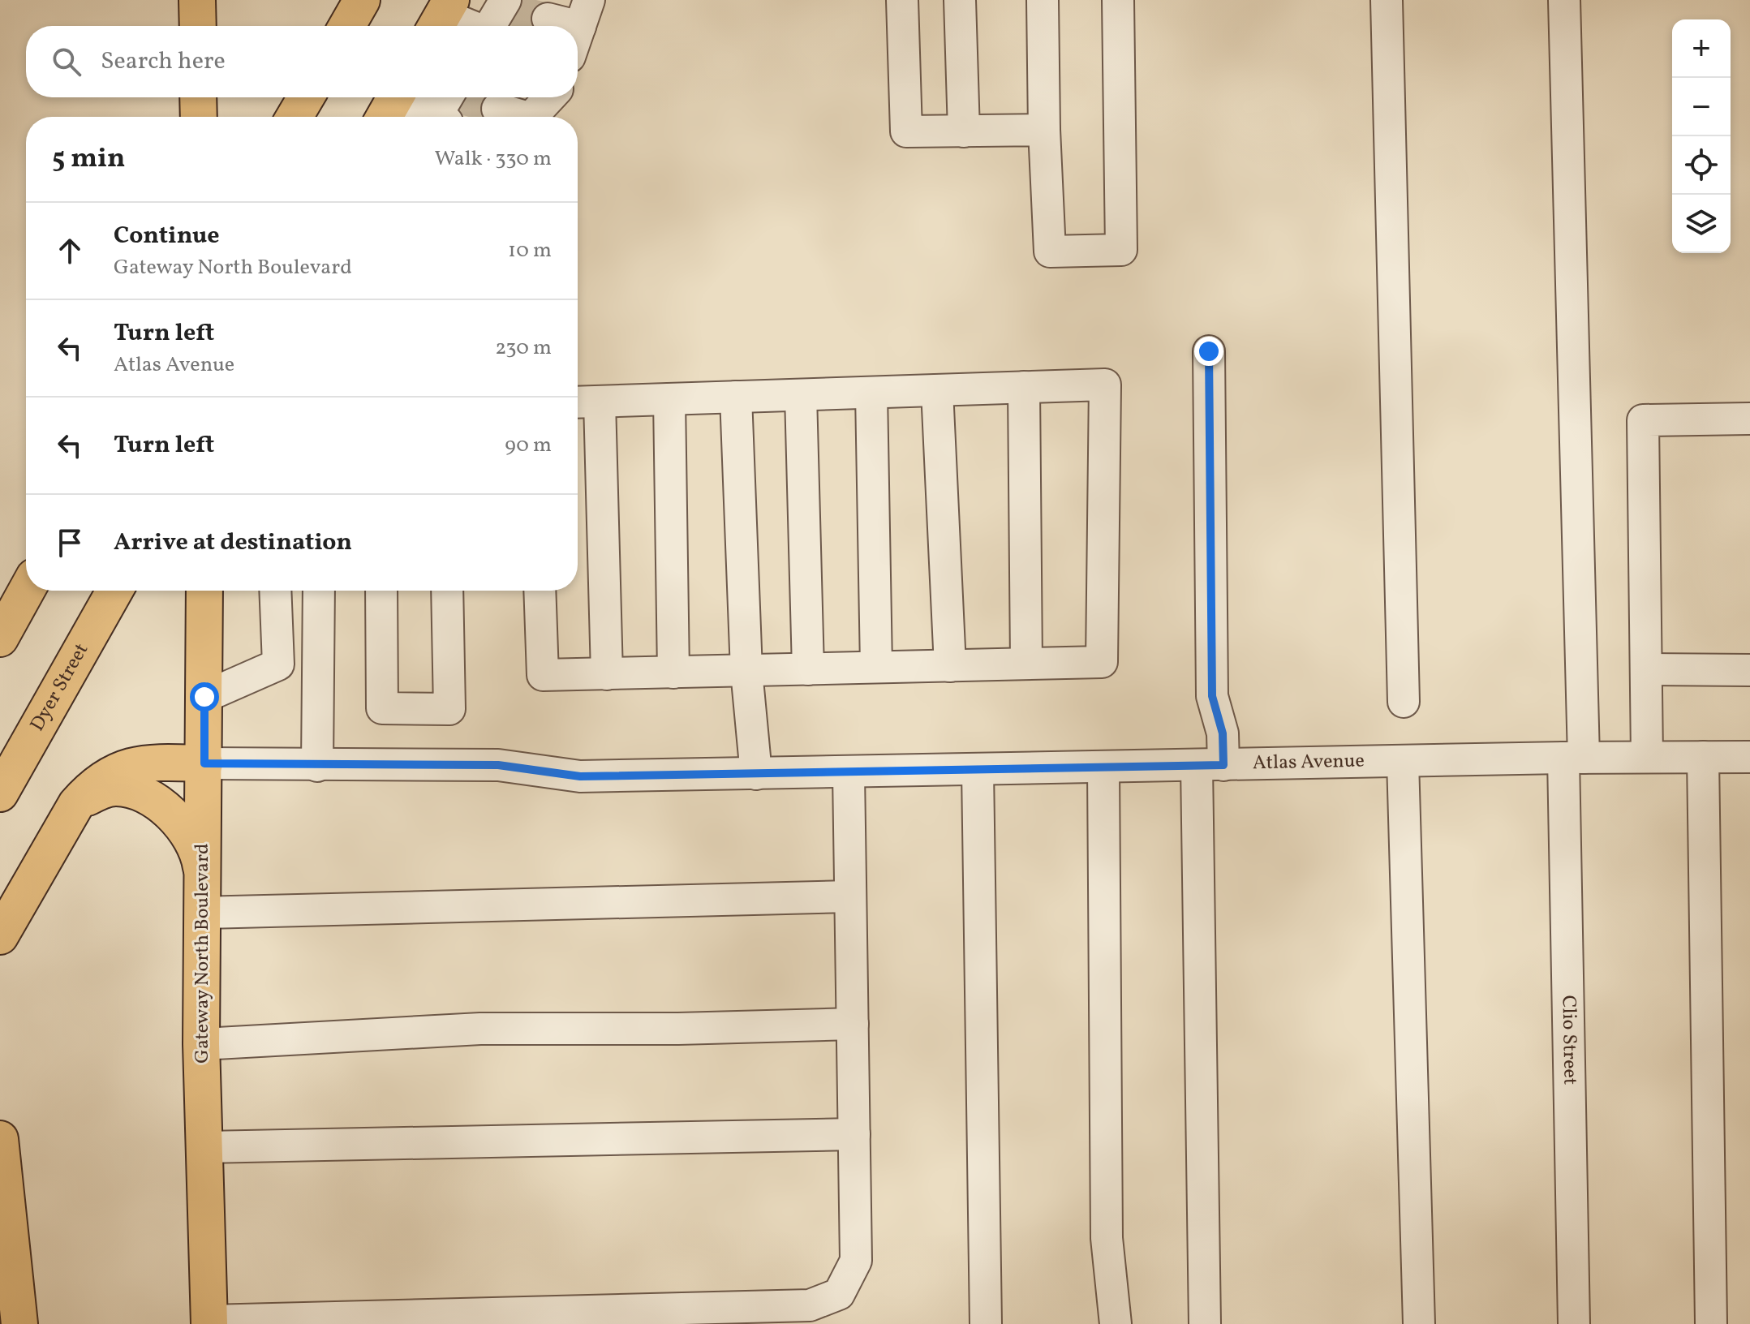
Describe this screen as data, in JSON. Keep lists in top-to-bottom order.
{
  "streets": {
    "main road": ["Dyer Street", "Gateway North Boulevard"],
    "street": ["Atlas Avenue", "Clio Street"]
  },
  "crossings": [
    ["Atlas Avenue", "Gateway North Boulevard"],
    ["Atlas Avenue", "Clio Street"]
  ],
  "page": {
    "map_buttons": ["+", "−"],
    "search": "Search here",
    "heading": ["5 min", "Walk · 330 m"],
    "list": [
      ["Continue", "Gateway North Boulevard", "10 m"],
      ["Turn left", "Atlas Avenue", "230 m"],
      ["Turn left", "90 m"],
      "Arrive at destination"
    ]
  }
}
